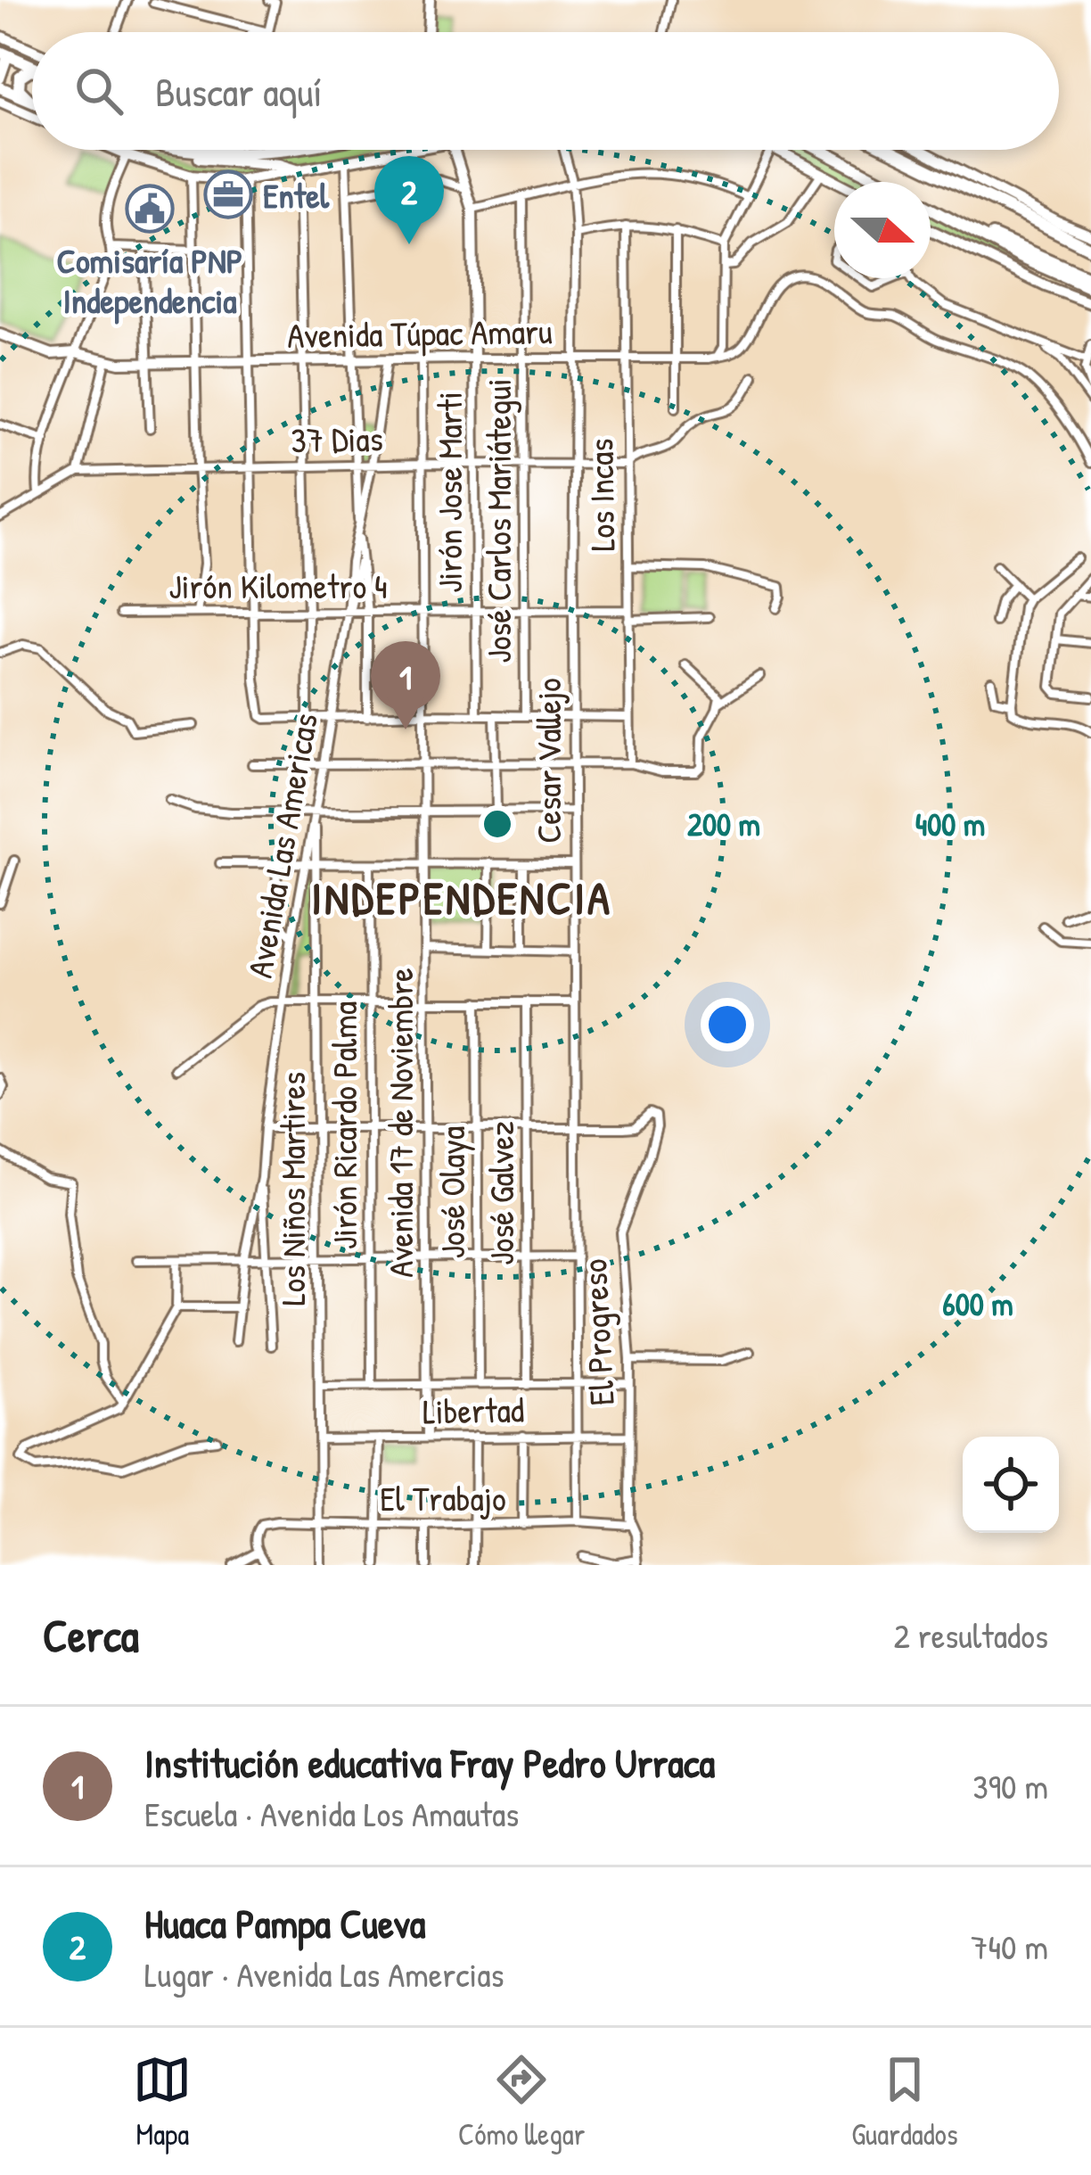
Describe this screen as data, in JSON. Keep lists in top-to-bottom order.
{
  "streets": {
    "street": [
      "Avenida Túpac Amaru",
      "37 Dias",
      "Jirón Jose Marti",
      "Los Incas",
      "José Carlos Mariátegui",
      "Jirón Kilometro 4",
      "Cesar Vallejo",
      "Avenida Las Americas",
      "Avenida 17 de Noviembre",
      "Jirón Ricardo Palma",
      "Los Niños Martires",
      "José Olaya",
      "José Galvez",
      "El Progreso",
      "Libertad",
      "El Trabajo"
    ]
  },
  "crossings": [
    ["Avenida Túpac Amaru", "Jirón Jose Marti"],
    ["Avenida Túpac Amaru", "Los Incas"],
    ["Avenida Túpac Amaru", "José Carlos Mariátegui"],
    ["Avenida Túpac Amaru", "Cesar Vallejo"],
    ["Avenida Túpac Amaru", "Avenida Las Americas"],
    ["Avenida Túpac Amaru", "Avenida 17 de Noviembre"],
    ["37 Dias", "Jirón Jose Marti"],
    ["37 Dias", "Los Incas"],
    ["37 Dias", "José Carlos Mariátegui"],
    ["37 Dias", "Cesar Vallejo"],
    ["37 Dias", "Avenida Las Americas"],
    ["37 Dias", "Avenida 17 de Noviembre"],
    ["Jirón Jose Marti", "Jirón Kilometro 4"],
    ["Los Incas", "Jirón Kilometro 4"],
    ["José Carlos Mariátegui", "Jirón Kilometro 4"],
    ["Jirón Kilometro 4", "Cesar Vallejo"],
    ["Jirón Kilometro 4", "Avenida Las Americas"],
    ["Jirón Kilometro 4", "Avenida 17 de Noviembre"],
    ["Cesar Vallejo", "El Progreso"],
    ["Cesar Vallejo", "Libertad"],
    ["Cesar Vallejo", "El Trabajo"],
    ["Avenida Las Americas", "Los Niños Martires"],
    ["Avenida 17 de Noviembre", "Libertad"],
    ["Los Niños Martires", "Libertad"],
    ["Los Niños Martires", "El Trabajo"],
    ["El Progreso", "Libertad"],
    ["El Progreso", "El Trabajo"]
  ],
  "districts": ["INDEPENDENCIA"],
  "places": {
    "office": ["Entel"],
    "public building": ["Comisaría PNP Independencia"]
  },
  "north": "right",
  "page": {
    "search": "Buscar aquí",
    "pins": ["2", "1"],
    "heading": ["Cerca", "2 resultados"],
    "list": [
      {
        "mark": "1",
        "name": "Institución educativa Fray Pedro Urraca",
        "note": "Escuela · Avenida Los Amautas",
        "value": "390 m"
      },
      {
        "mark": "2",
        "name": "Huaca Pampa Cueva",
        "note": "Lugar · Avenida Las Amercias",
        "value": "740 m"
      }
    ],
    "nav": ["Mapa", "Cómo llegar", "Guardados"]
  },
  "rings": ["200 m", "400 m", "600 m"]
}
